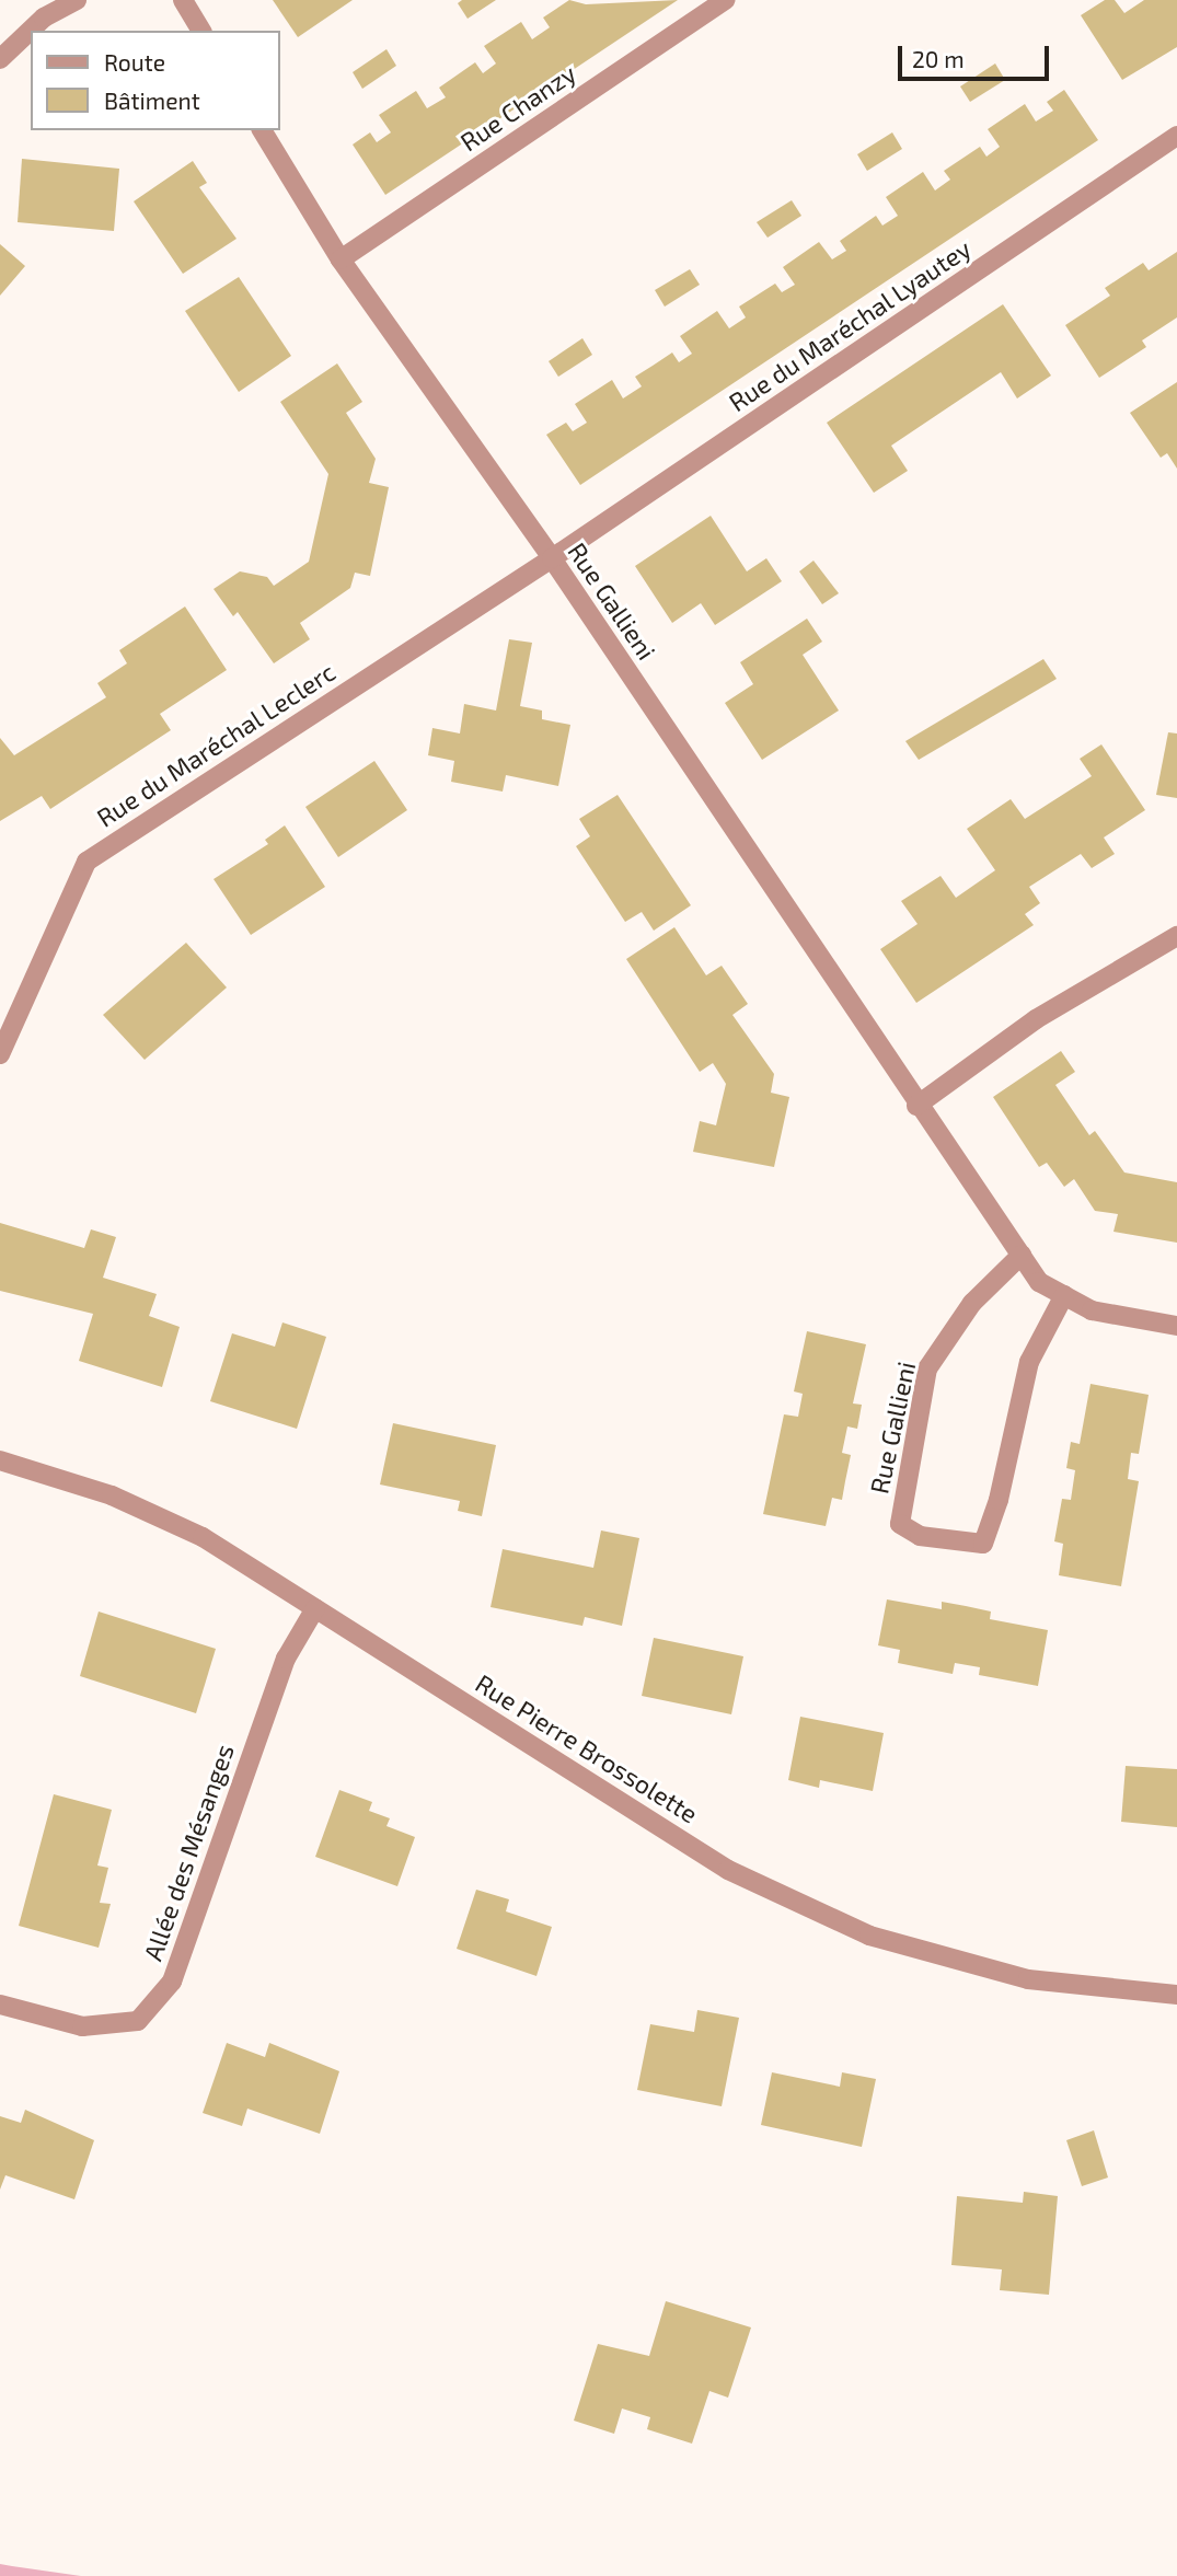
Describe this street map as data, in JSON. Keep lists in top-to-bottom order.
{
  "streets": {
    "street": [
      "Rue Chanzy",
      "Rue du Maréchal Lyautey",
      "Rue Gallieni",
      "Rue du Maréchal Leclerc",
      "Rue Pierre Brossolette",
      "Allée des Mésanges"
    ]
  },
  "crossings": [
    ["Rue Chanzy", "Rue Gallieni"],
    ["Rue du Maréchal Lyautey", "Rue Gallieni"],
    ["Rue du Maréchal Lyautey", "Rue du Maréchal Leclerc"],
    ["Rue Gallieni", "Rue du Maréchal Leclerc"],
    ["Rue Pierre Brossolette", "Allée des Mésanges"]
  ],
  "legend": ["Route", "Bâtiment"],
  "scale_bar": "20 m"
}
